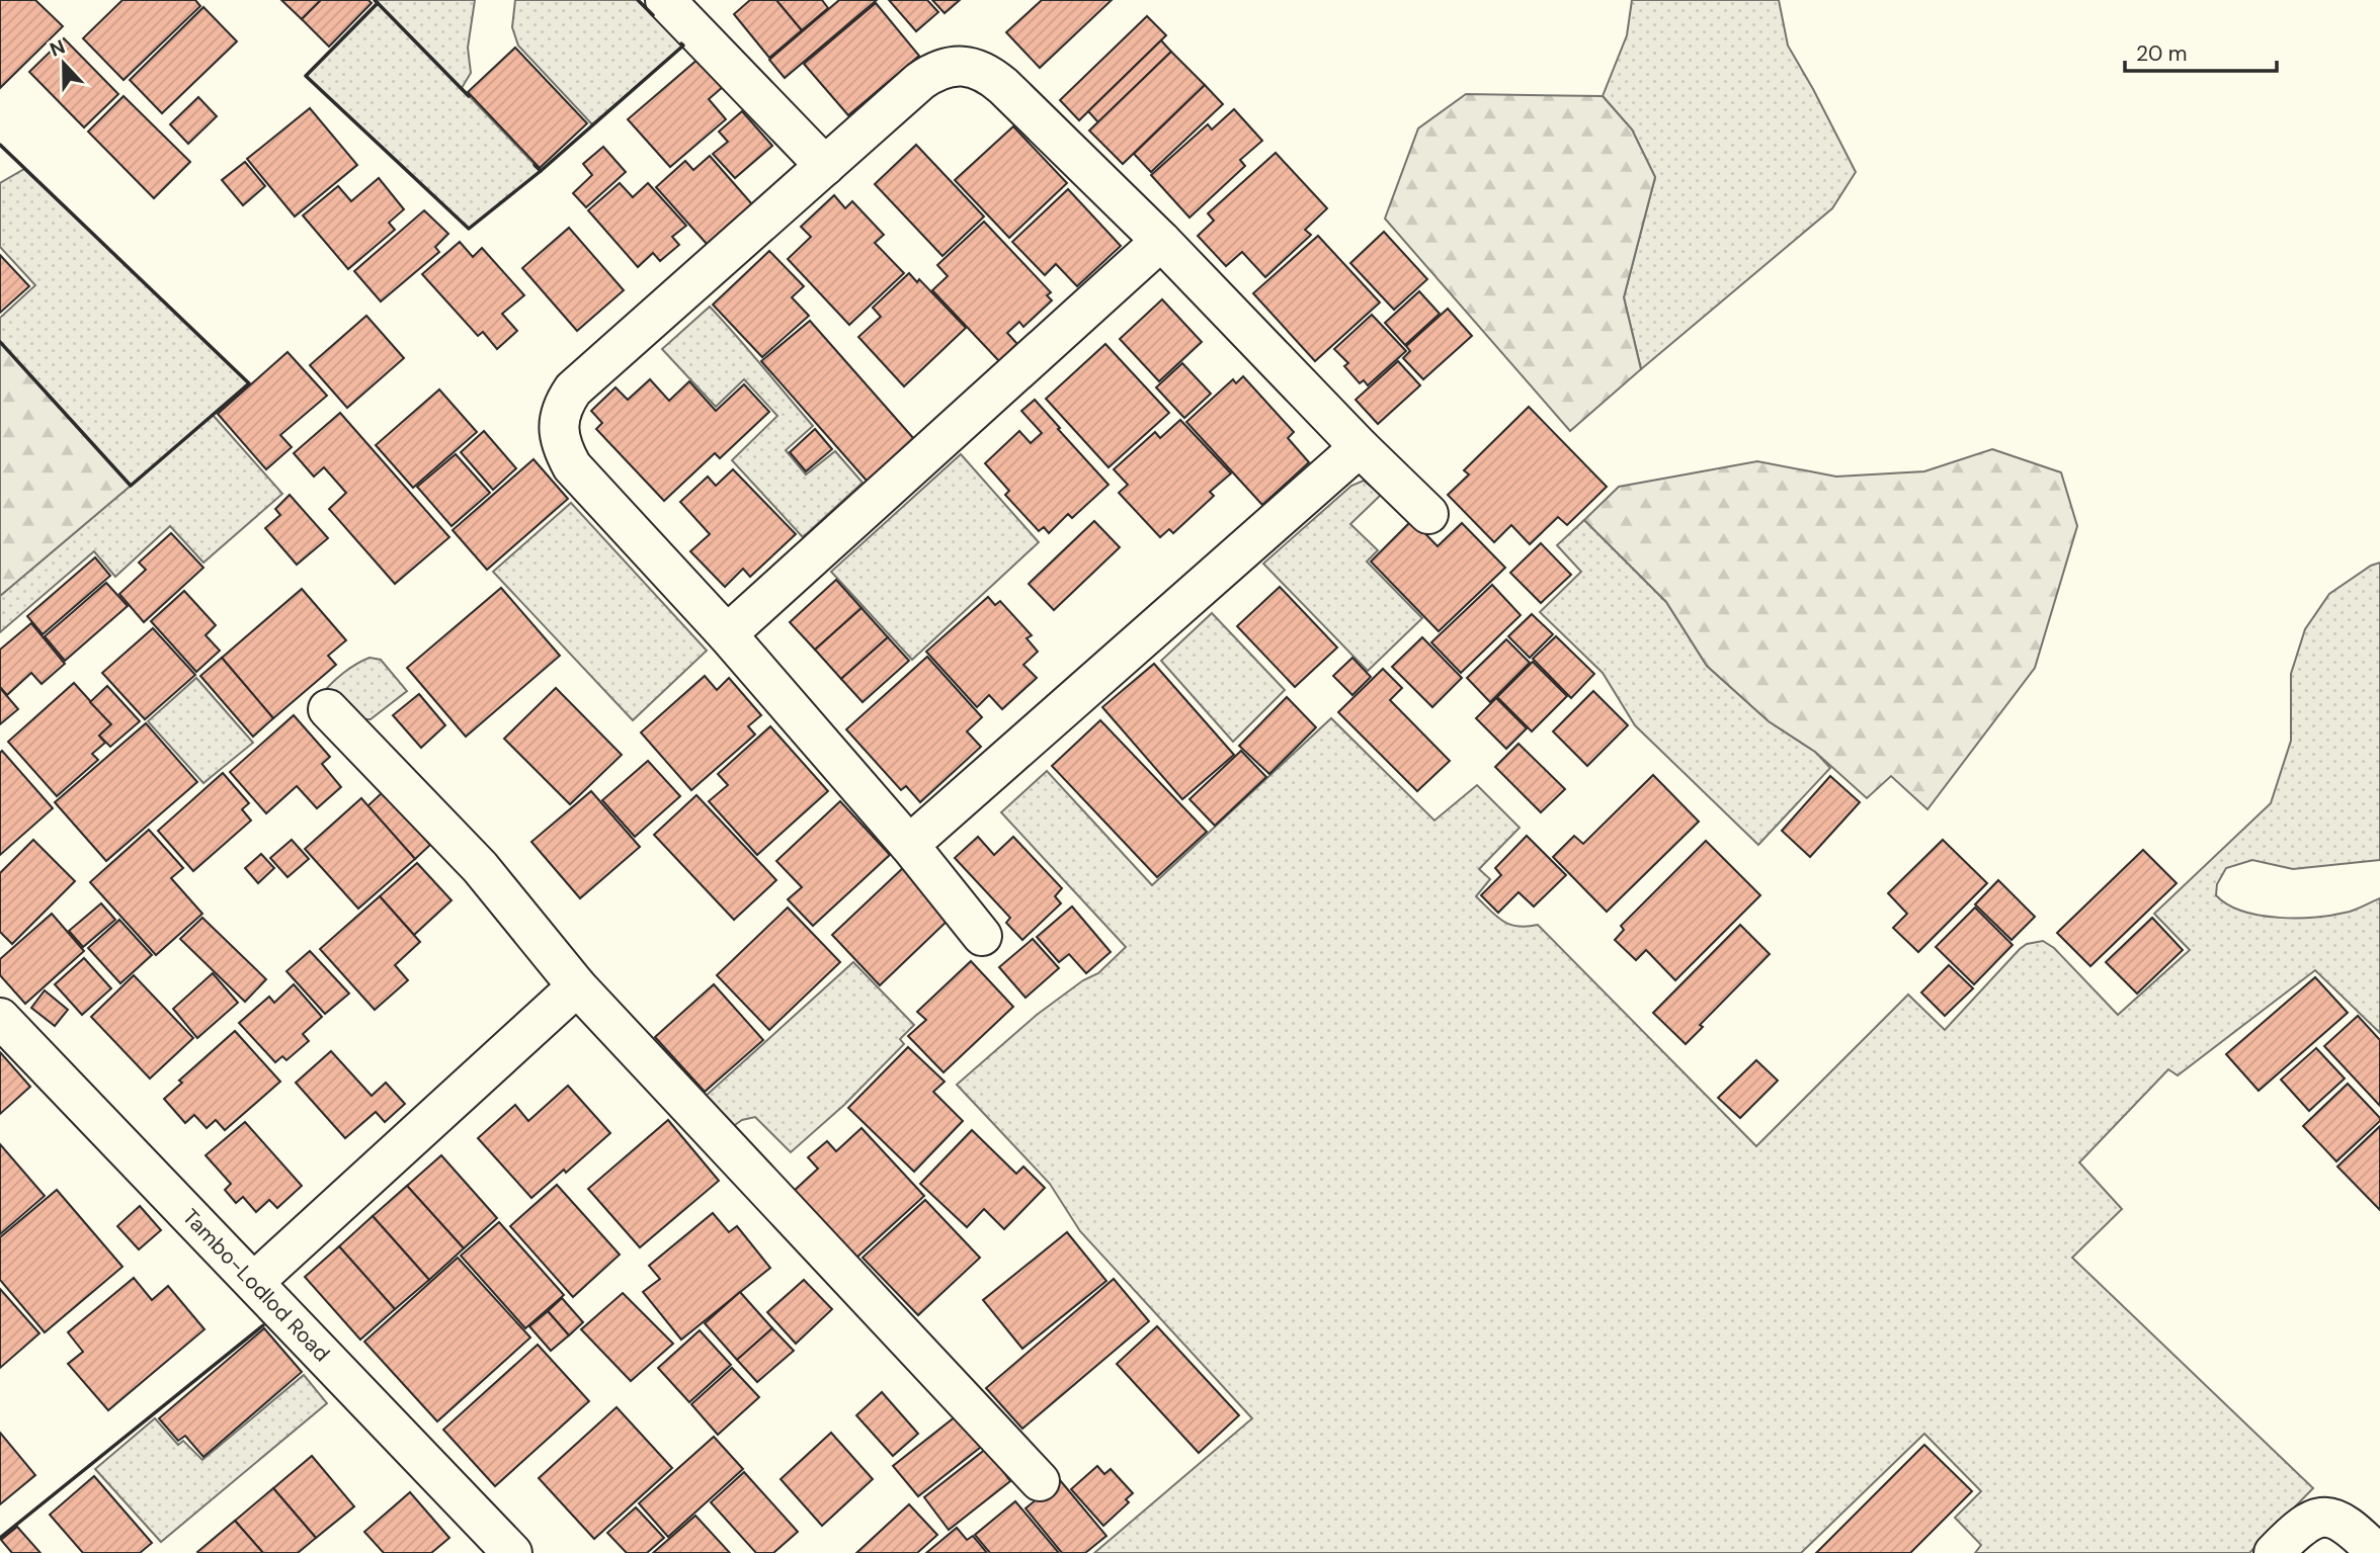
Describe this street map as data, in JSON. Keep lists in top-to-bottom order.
{
  "streets": {
    "street": ["Tambo-Lodlod Road"]
  },
  "scale_bar": "20 m",
  "north": "top"
}
